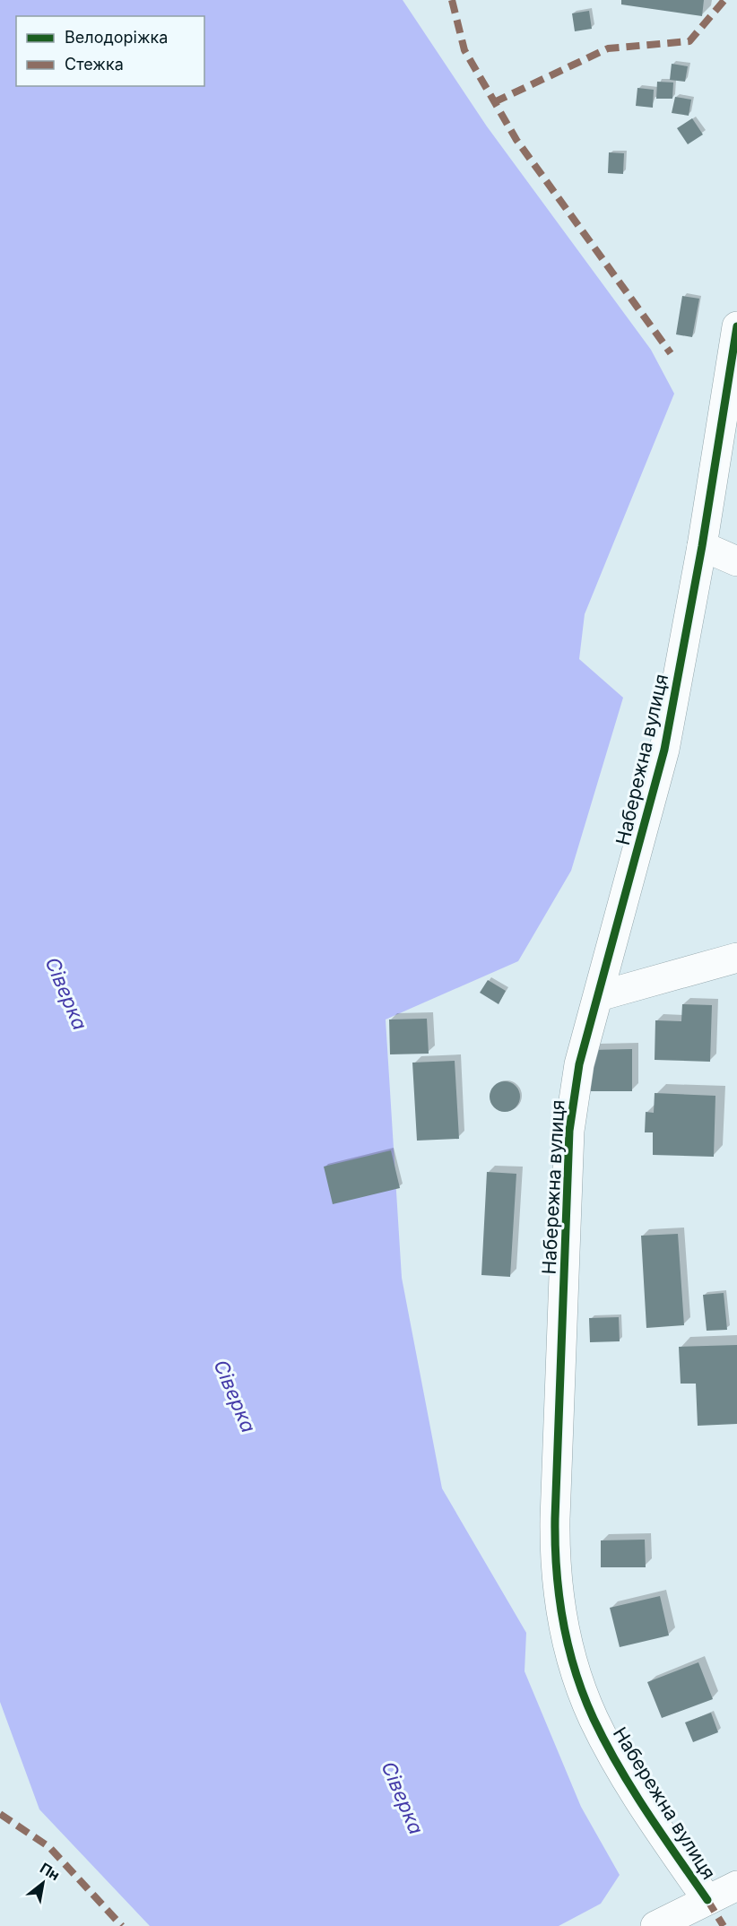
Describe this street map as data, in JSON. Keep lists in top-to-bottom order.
{
  "streets": {
    "street": ["Набережна вулиця"]
  },
  "water": ["Сіверка"],
  "legend": ["Велодоріжка", "Стежка"],
  "north": "top right"
}
